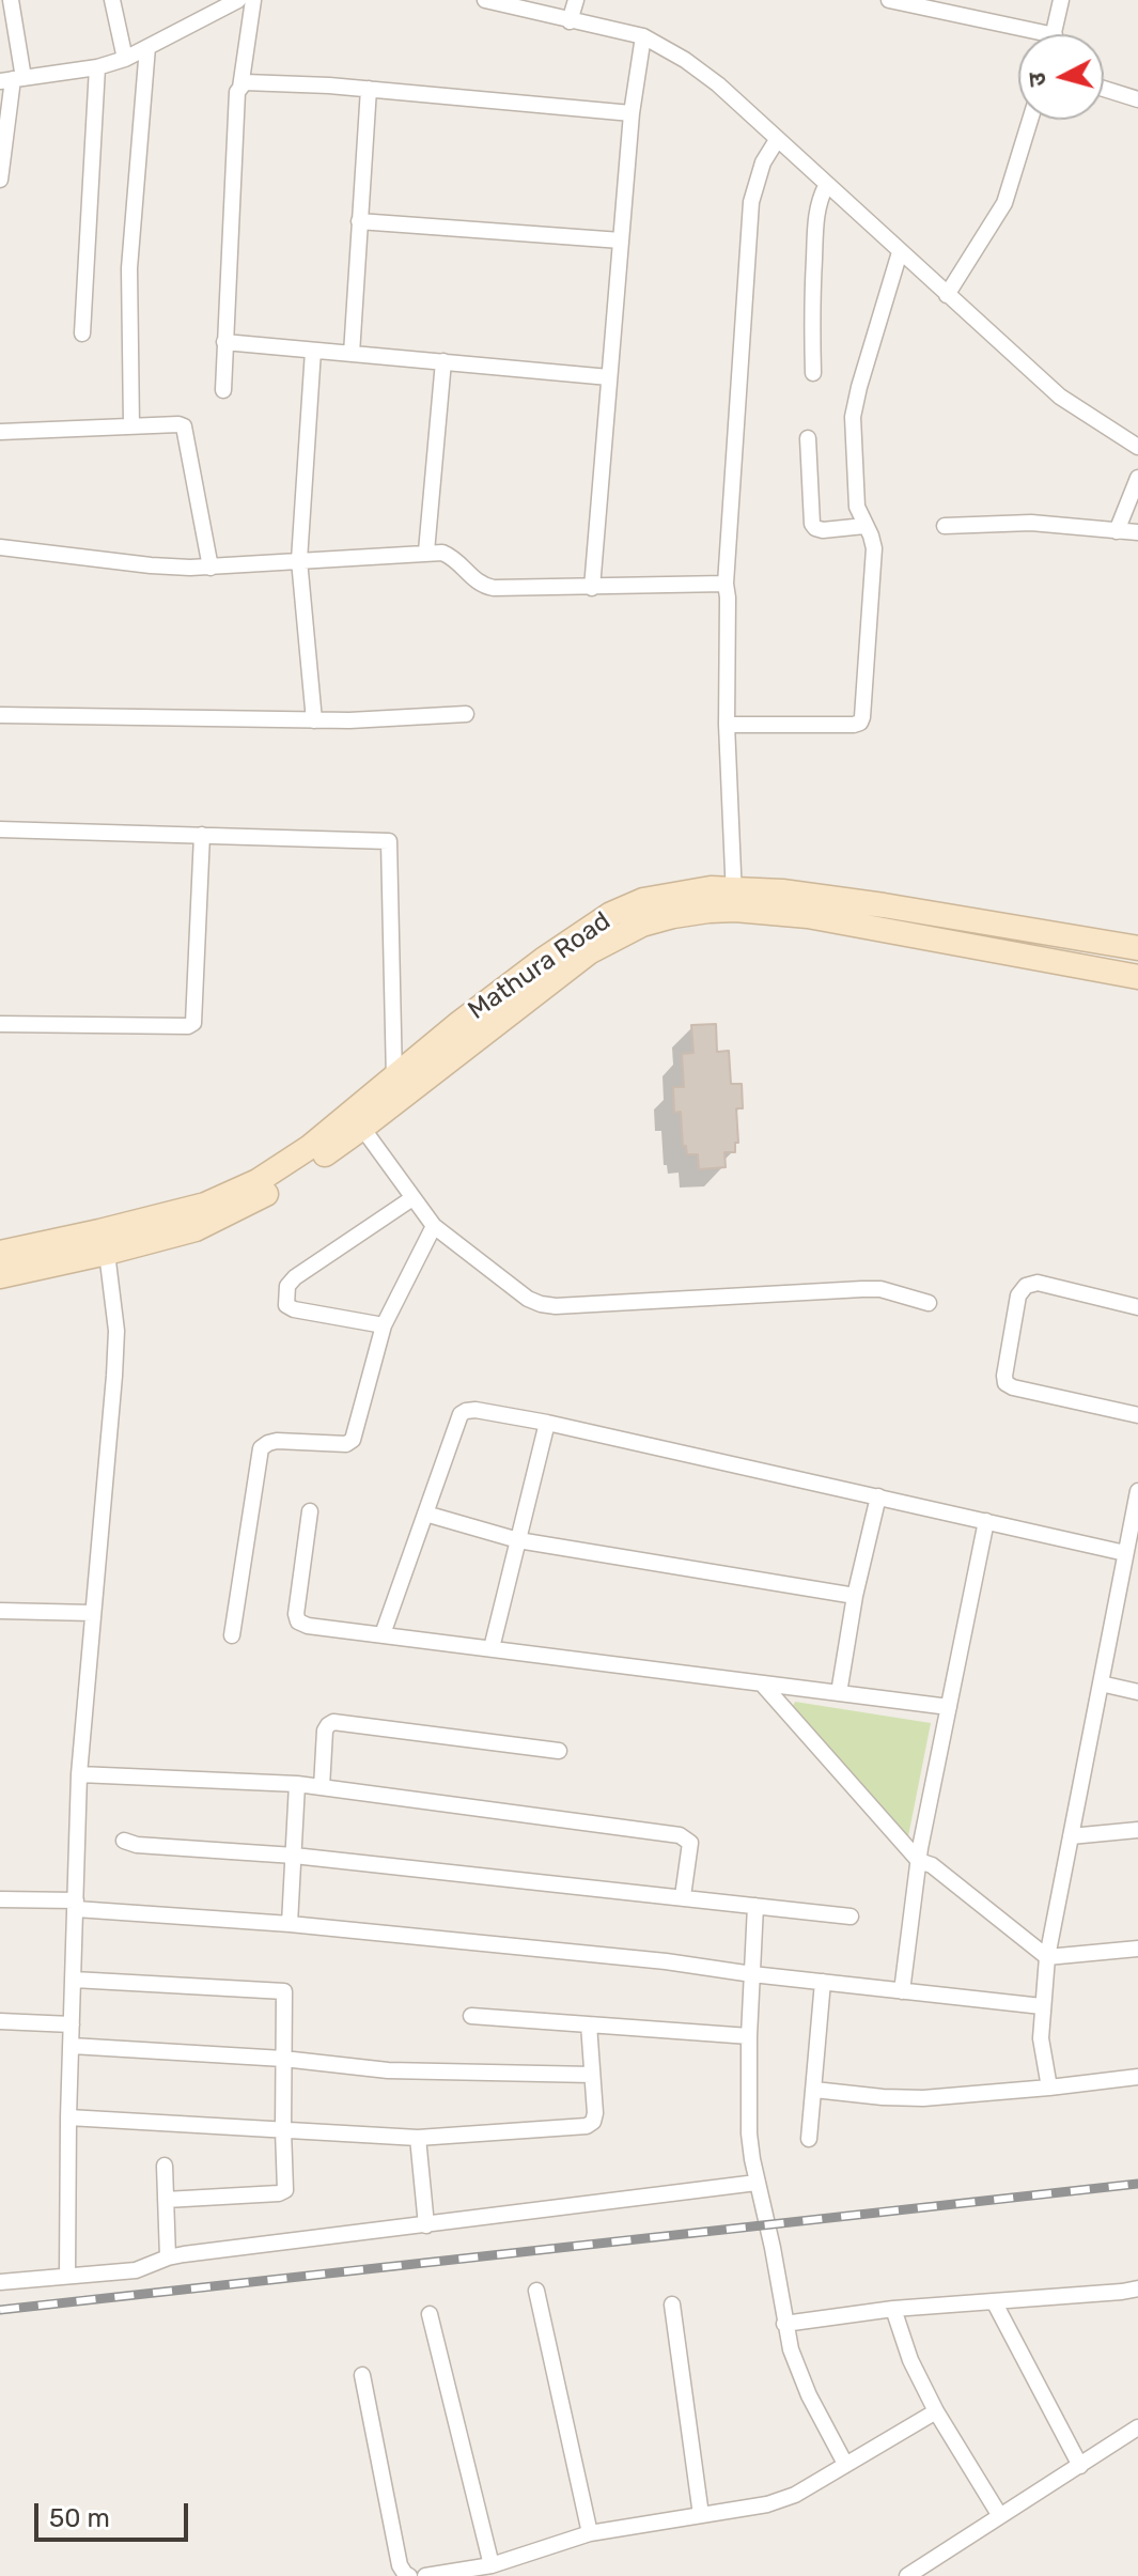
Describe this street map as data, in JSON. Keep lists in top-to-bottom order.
{
  "streets": {
    "main road": ["Mathura Road"]
  },
  "scale_bar": "50 m",
  "north": "left"
}
